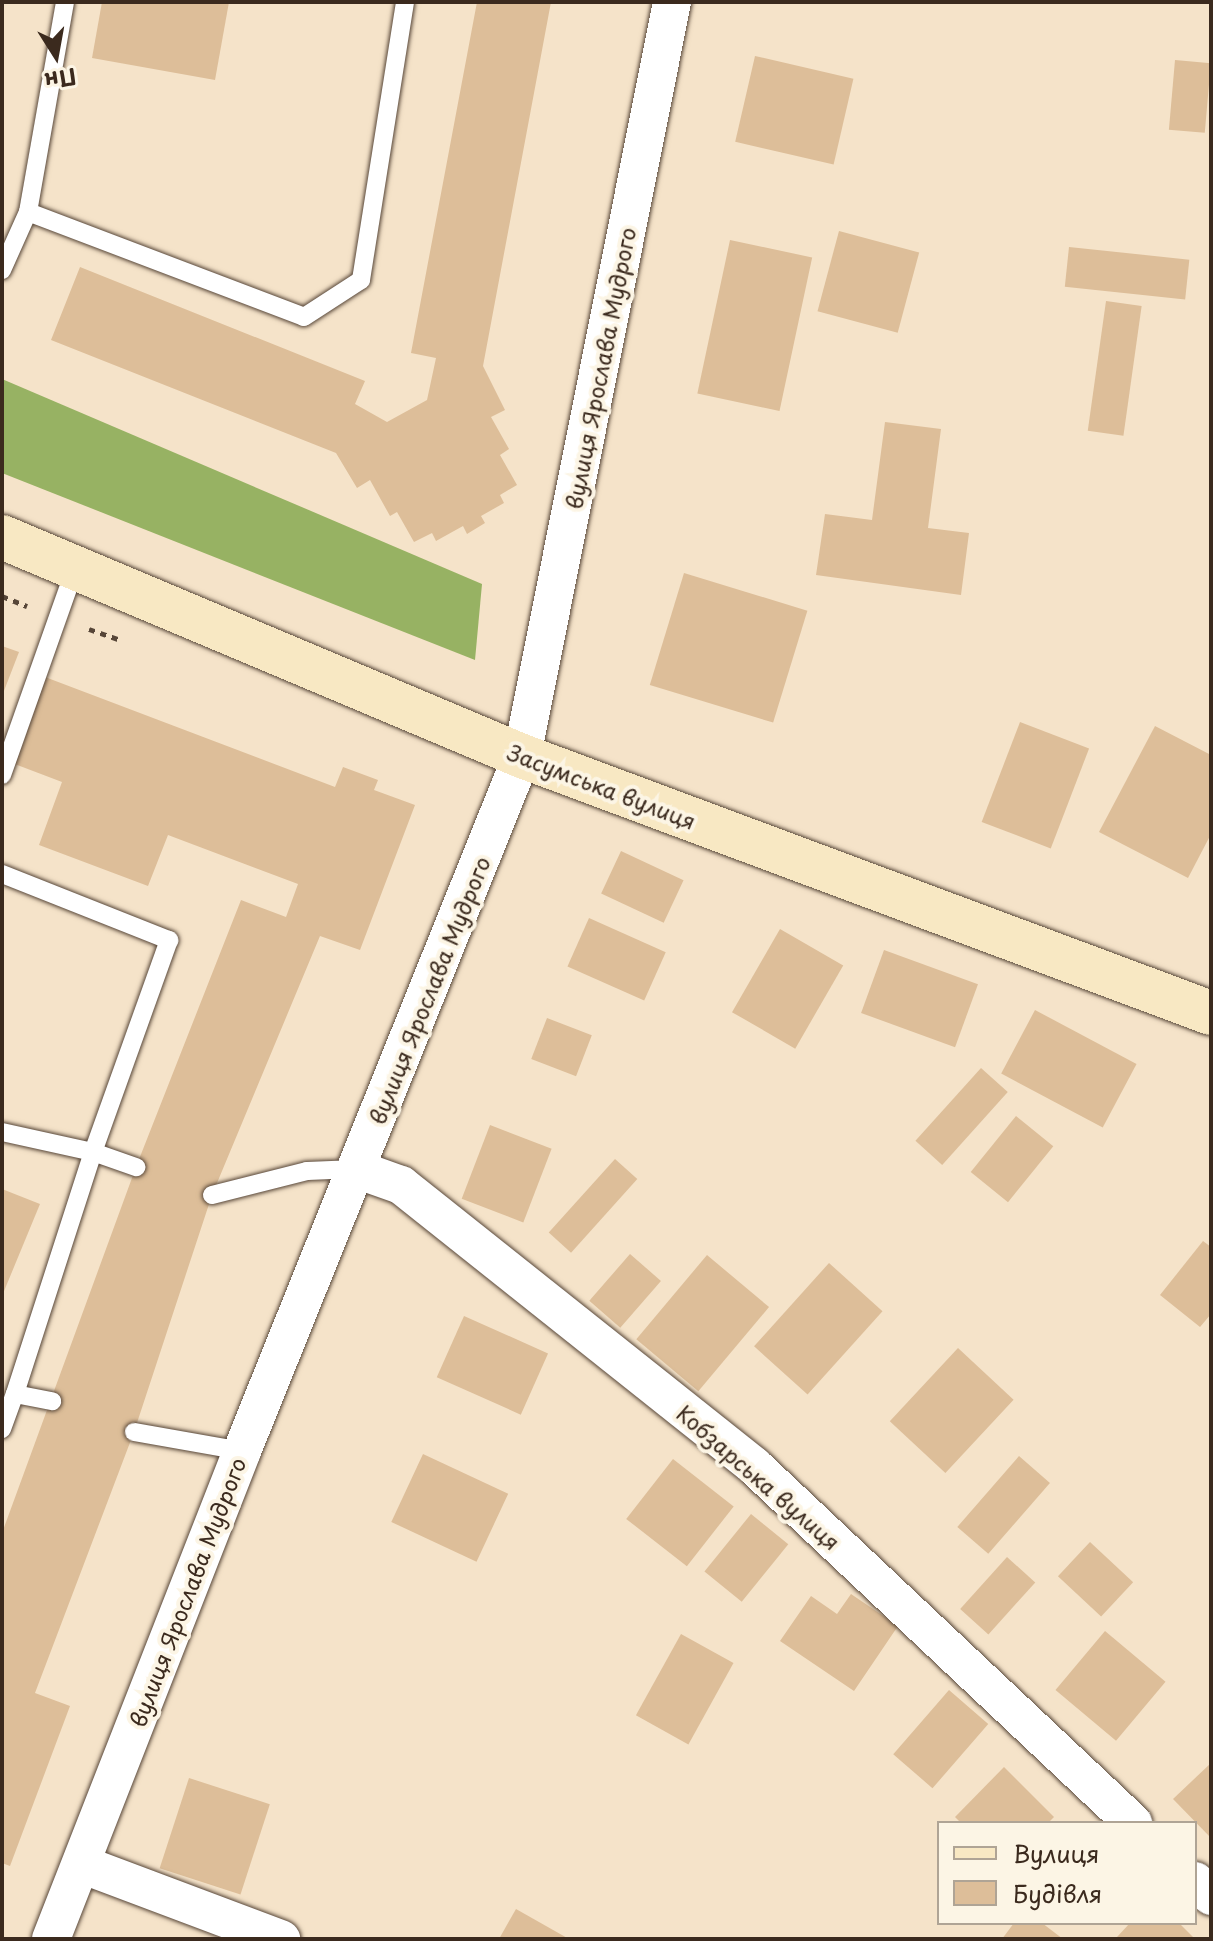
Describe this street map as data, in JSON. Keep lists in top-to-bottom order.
{
  "streets": {
    "street": ["вулиця Ярослава Мудрого", "Засумська вулиця", "Кобзарська вулиця"]
  },
  "crossings": [
    ["вулиця Ярослава Мудрого", "Засумська вулиця"],
    ["вулиця Ярослава Мудрого", "Кобзарська вулиця"]
  ],
  "legend": ["Вулиця", "Будівля"],
  "north": "bottom"
}
